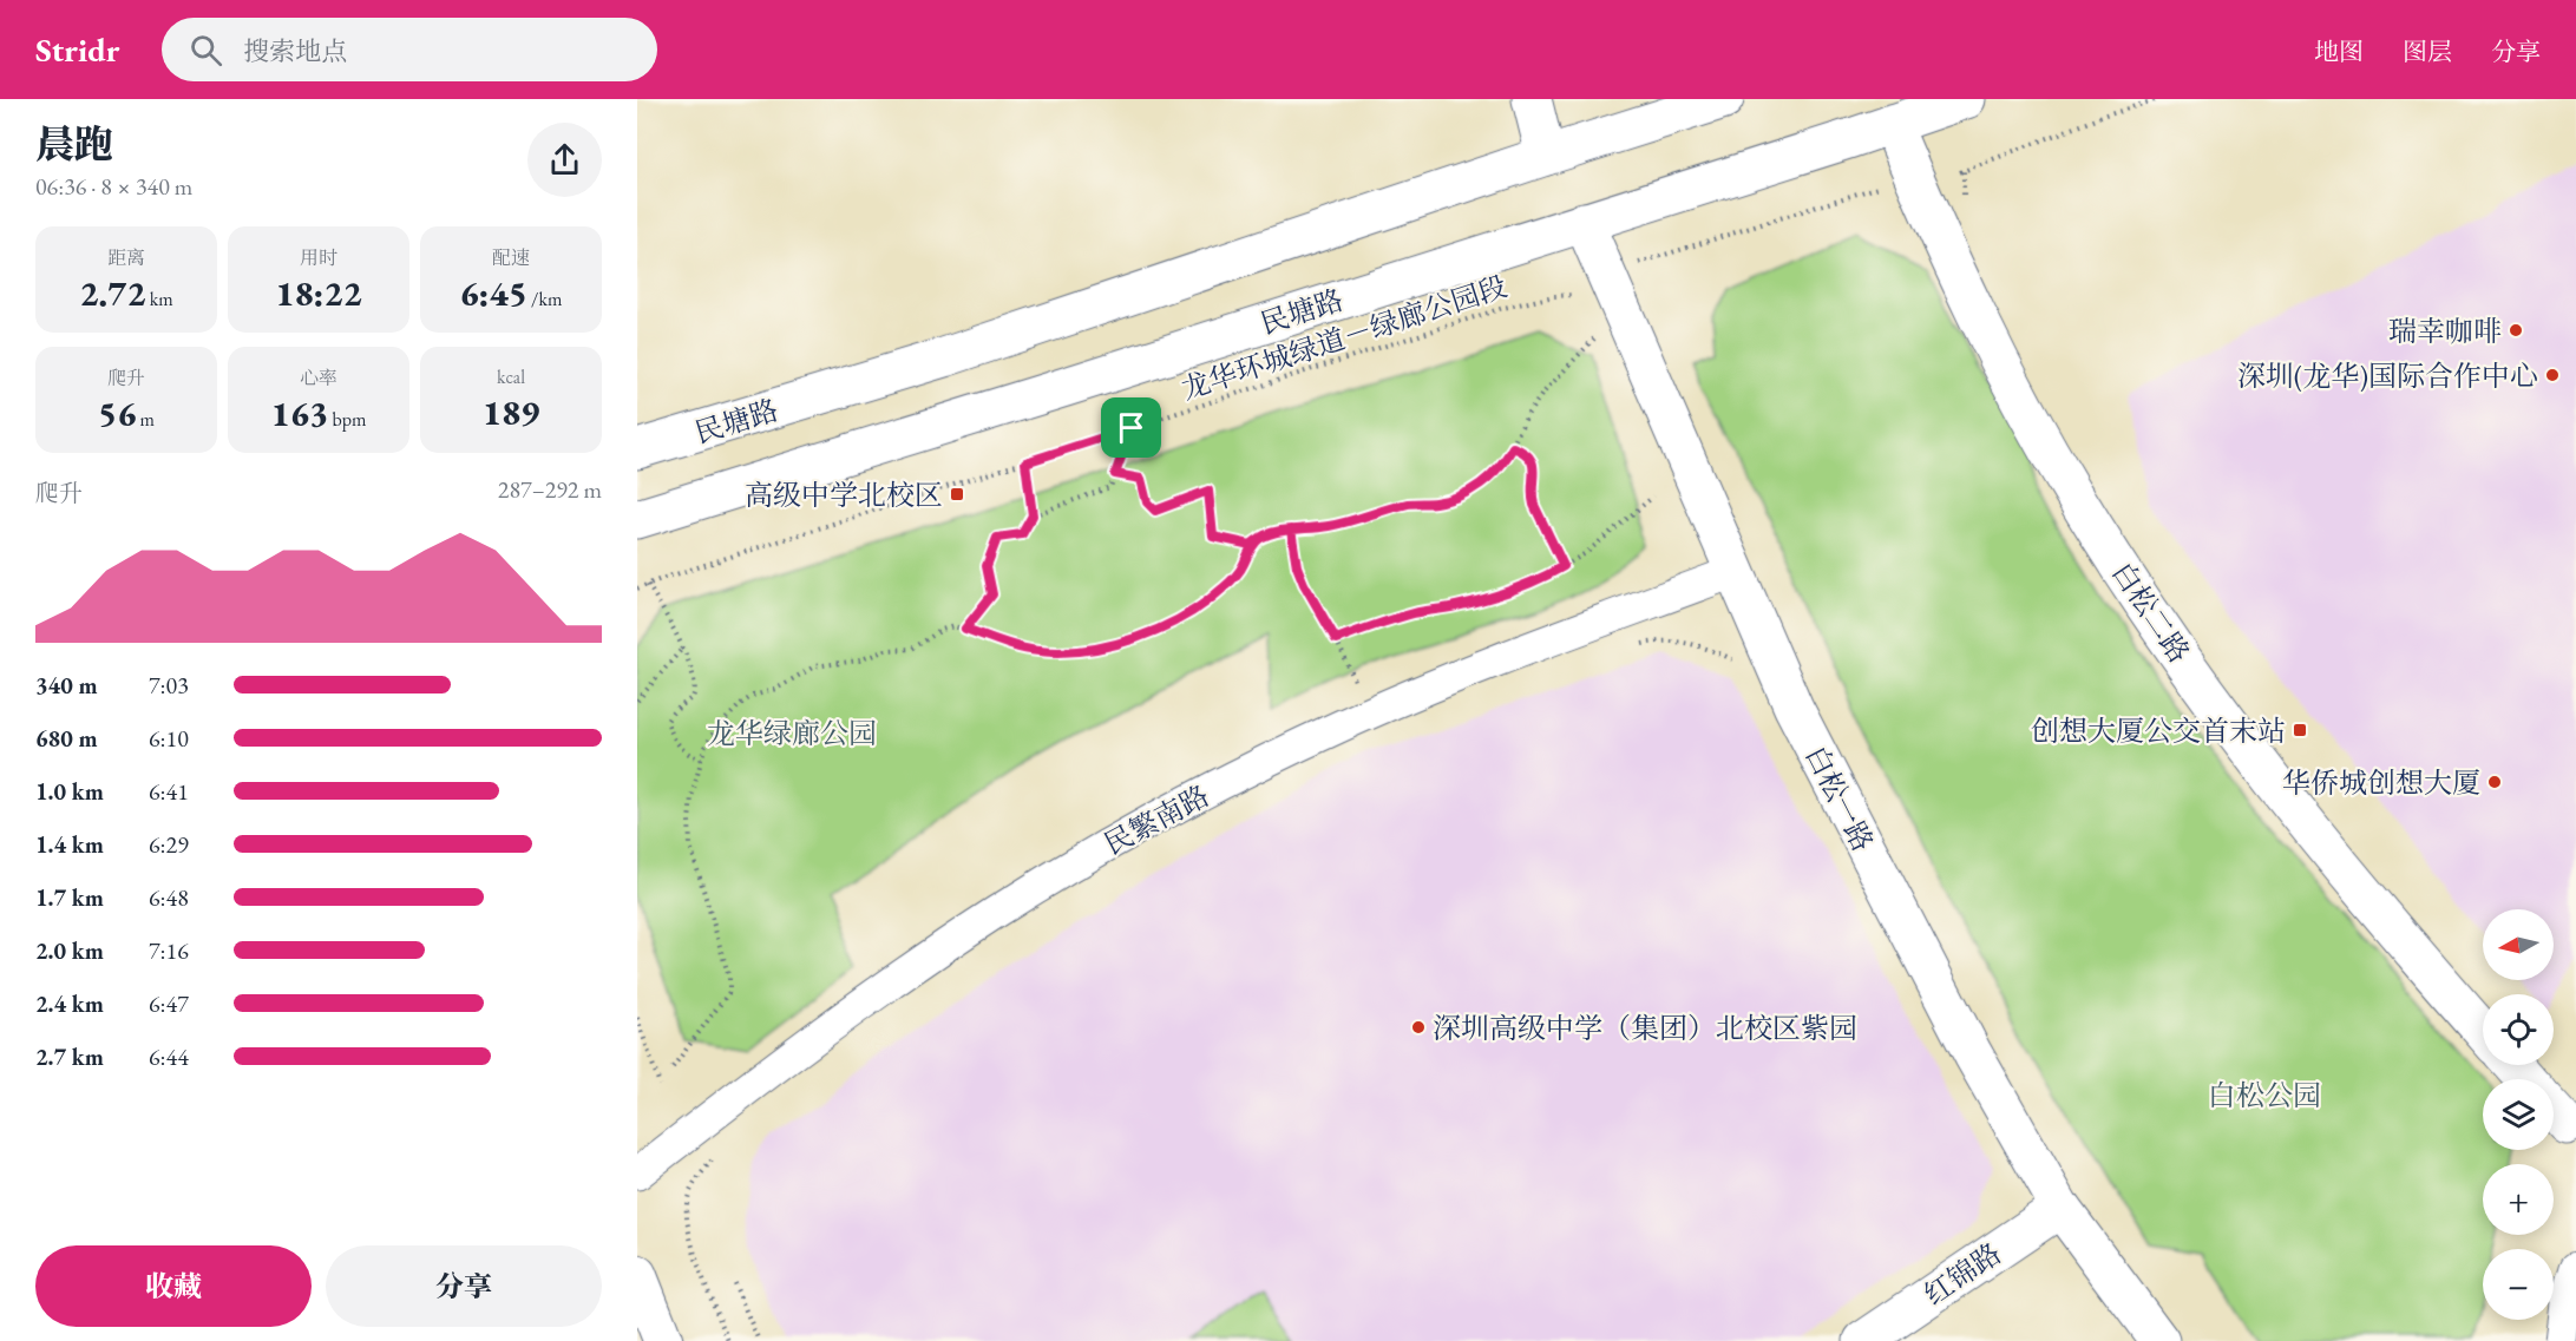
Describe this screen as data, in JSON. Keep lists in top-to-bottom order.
{
  "streets": {
    "street": [
      "民塘路",
      "白松二路",
      "白松一路",
      "民繁南路",
      "红锦路"
    ],
    "path": ["龙华环城绿道－绿廊公园段"]
  },
  "crossings": [
    ["民塘路", "白松二路"],
    ["民塘路", "白松一路"],
    ["白松一路", "民繁南路"],
    ["白松一路", "红锦路"]
  ],
  "parks": ["龙华绿廊公园", "白松公园"],
  "places": {
    "other": [
      "瑞幸咖啡",
      "深圳(龙华)国际合作中心",
      "华侨城创想大厦",
      "深圳高级中学（集团）北校区紫园"
    ],
    "transit": ["高级中学北校区", "创想大厦公交首末站"]
  },
  "north": "left",
  "page": {
    "header": "Stridr",
    "search": "搜索地点",
    "nav": ["地图", "图层", "分享"],
    "heading": ["晨跑", "06:36 · 8 × 340 m"],
    "stats": [
      ["距离", "2.72 km"],
      ["用时", "18:22"],
      ["配速", "6:45 /km"],
      ["爬升", "56 m"],
      ["心率", "163 bpm"],
      ["kcal", "189"]
    ],
    "chart": ["爬升", "287–292 m"],
    "list": [
      {
        "name": "340 m",
        "note": "7:03"
      },
      {
        "name": "680 m",
        "note": "6:10"
      },
      {
        "name": "1.0 km",
        "note": "6:41"
      },
      {
        "name": "1.4 km",
        "note": "6:29"
      },
      {
        "name": "1.7 km",
        "note": "6:48"
      },
      {
        "name": "2.0 km",
        "note": "7:16"
      },
      {
        "name": "2.4 km",
        "note": "6:47"
      },
      {
        "name": "2.7 km",
        "note": "6:44"
      }
    ],
    "map_buttons": ["+", "−"],
    "buttons": ["收藏", "分享"]
  }
}
